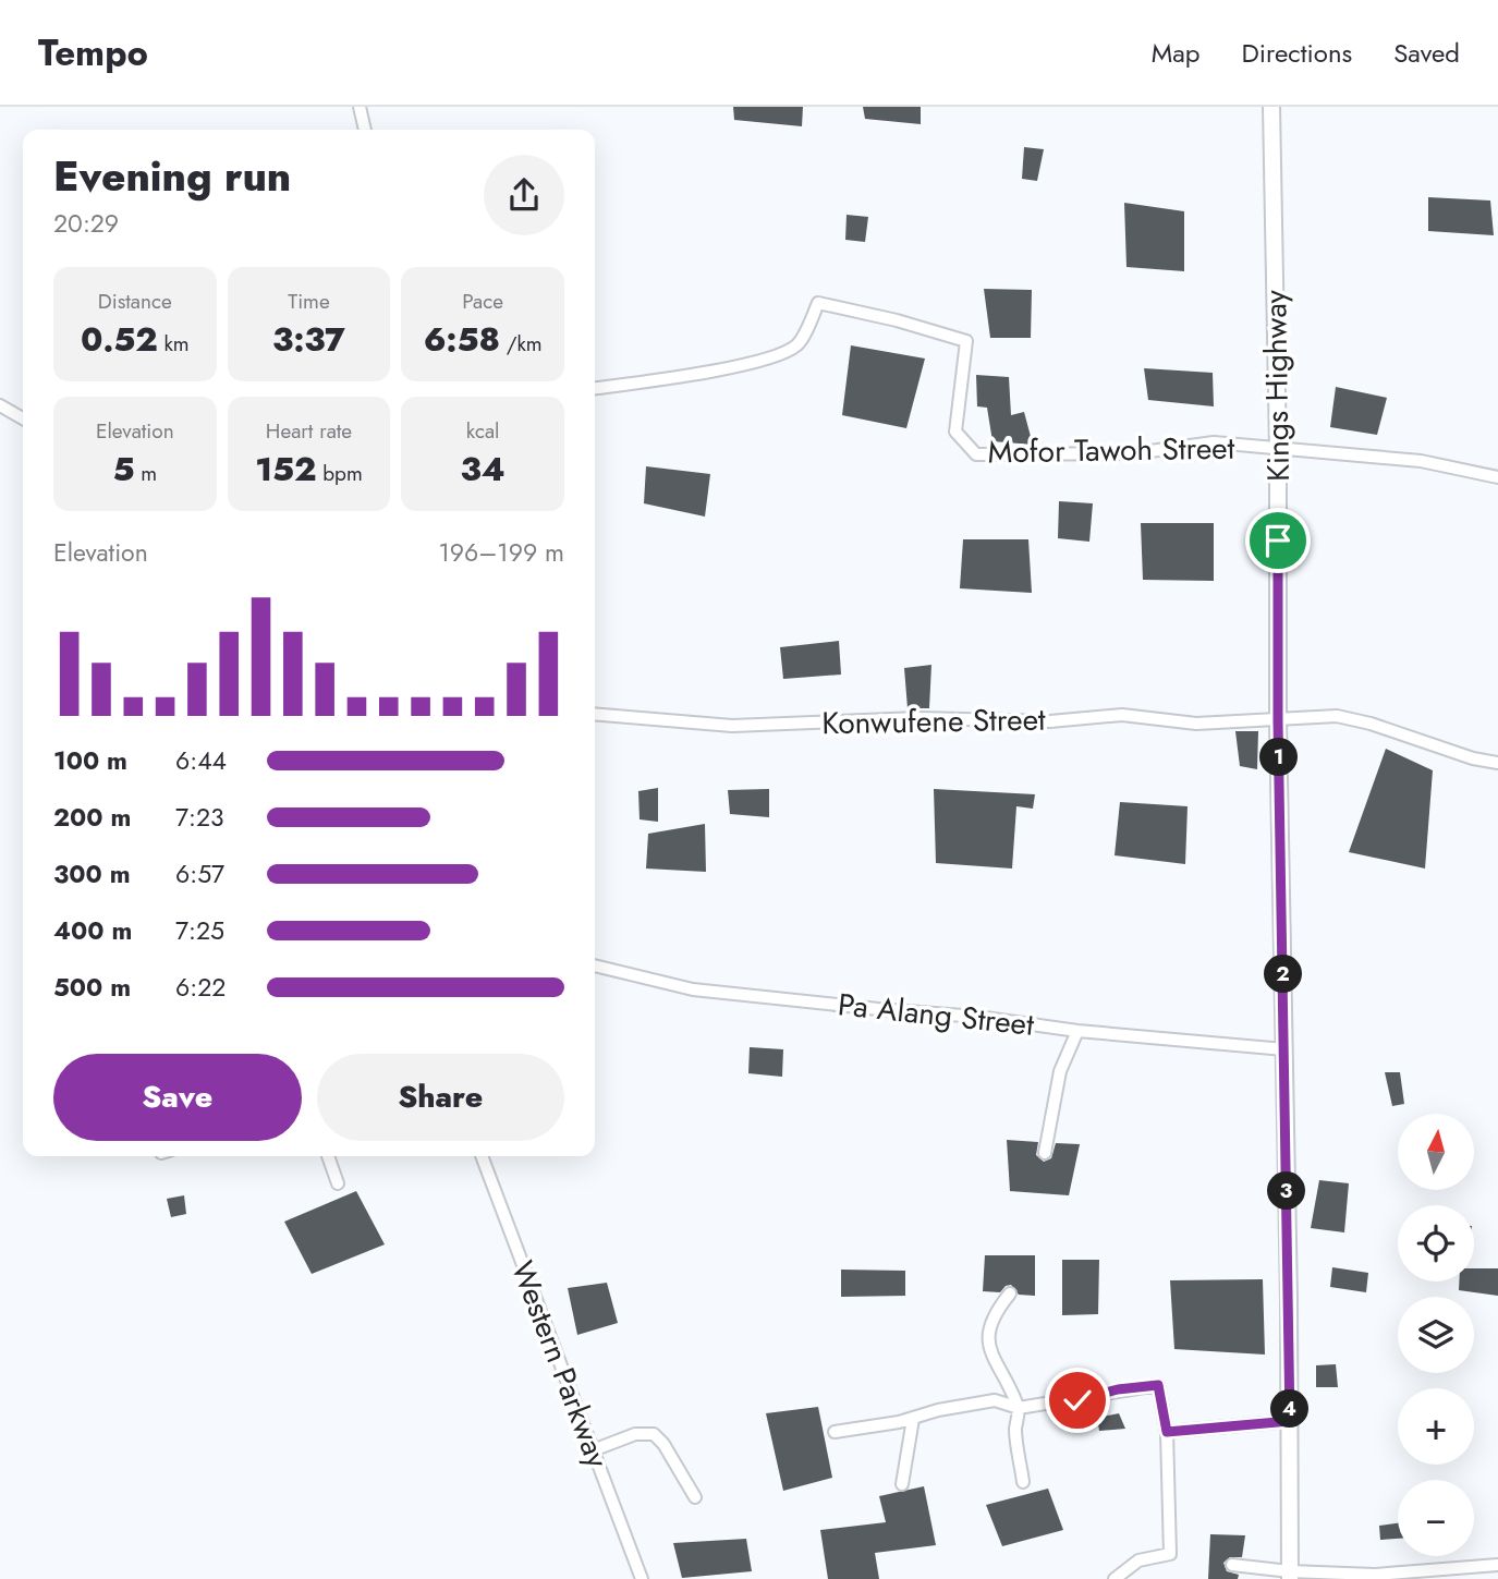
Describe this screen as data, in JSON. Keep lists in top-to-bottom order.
{
  "streets": {
    "street": [
      "Kings Highway",
      "Mofor Tawoh Street",
      "Konwufene Street",
      "Pa Alang Street",
      "Western Parkway"
    ]
  },
  "crossings": [
    ["Kings Highway", "Mofor Tawoh Street"],
    ["Kings Highway", "Konwufene Street"],
    ["Kings Highway", "Pa Alang Street"]
  ],
  "north": "top",
  "page": {
    "header": "Tempo",
    "nav": ["Map", "Directions", "Saved"],
    "heading": ["Evening run", "20:29"],
    "stats": [
      ["Distance", "0.52 km"],
      ["Time", "3:37"],
      ["Pace", "6:58 /km"],
      ["Elevation", "5 m"],
      ["Heart rate", "152 bpm"],
      ["kcal", "34"]
    ],
    "chart": ["Elevation", "196–199 m"],
    "list": [
      {
        "name": "100 m",
        "note": "6:44"
      },
      {
        "name": "200 m",
        "note": "7:23"
      },
      {
        "name": "300 m",
        "note": "6:57"
      },
      {
        "name": "400 m",
        "note": "7:25"
      },
      {
        "name": "500 m",
        "note": "6:22"
      }
    ],
    "pins": [
      "1",
      "2",
      "3",
      "4"
    ],
    "buttons": ["Save", "Share"],
    "map_buttons": ["+", "−"]
  }
}
